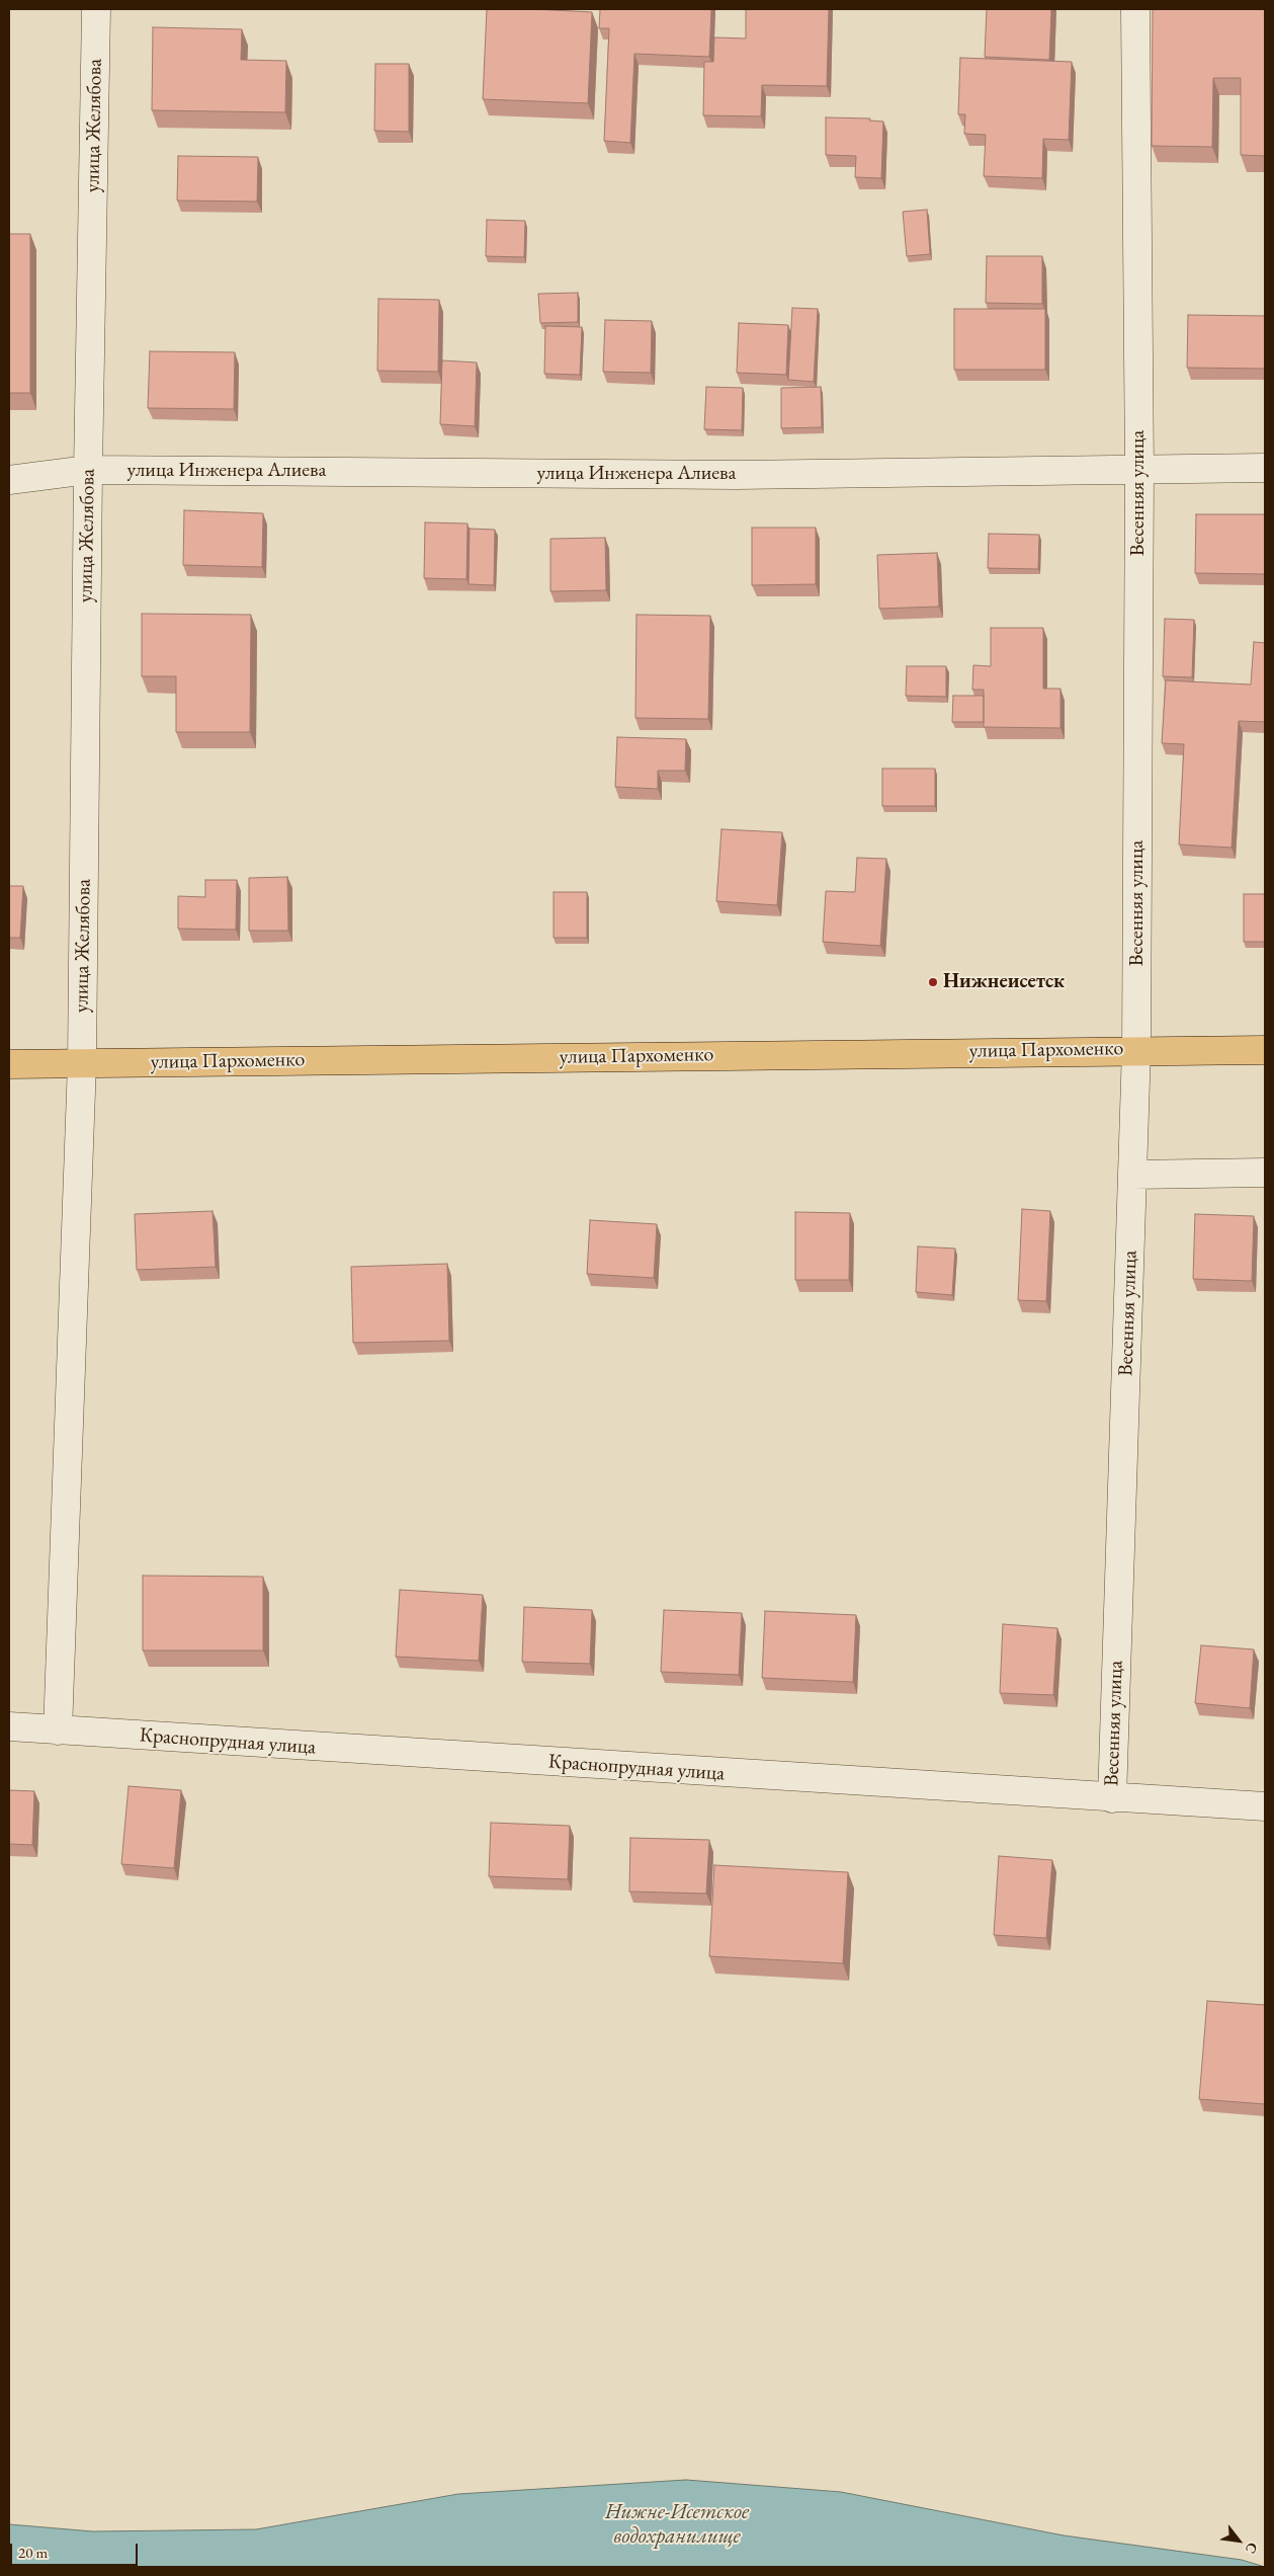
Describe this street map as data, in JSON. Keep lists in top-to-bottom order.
{
  "streets": {
    "main road": ["улица Пархоменко"],
    "street": [
      "улица Желябова",
      "улица Инженера Алиева",
      "Весенняя улица",
      "Краснопрудная улица"
    ]
  },
  "crossings": [
    ["улица Желябова", "улица Инженера Алиева"],
    ["улица Желябова", "улица Пархоменко"],
    ["улица Желябова", "Краснопрудная улица"],
    ["улица Инженера Алиева", "Весенняя улица"],
    ["Весенняя улица", "улица Пархоменко"],
    ["Весенняя улица", "Краснопрудная улица"]
  ],
  "water": ["Нижне-Исетское водохранилище"],
  "places": ["Нижнеисетск"],
  "scale_bar": "20 m",
  "north": "bottom right"
}
